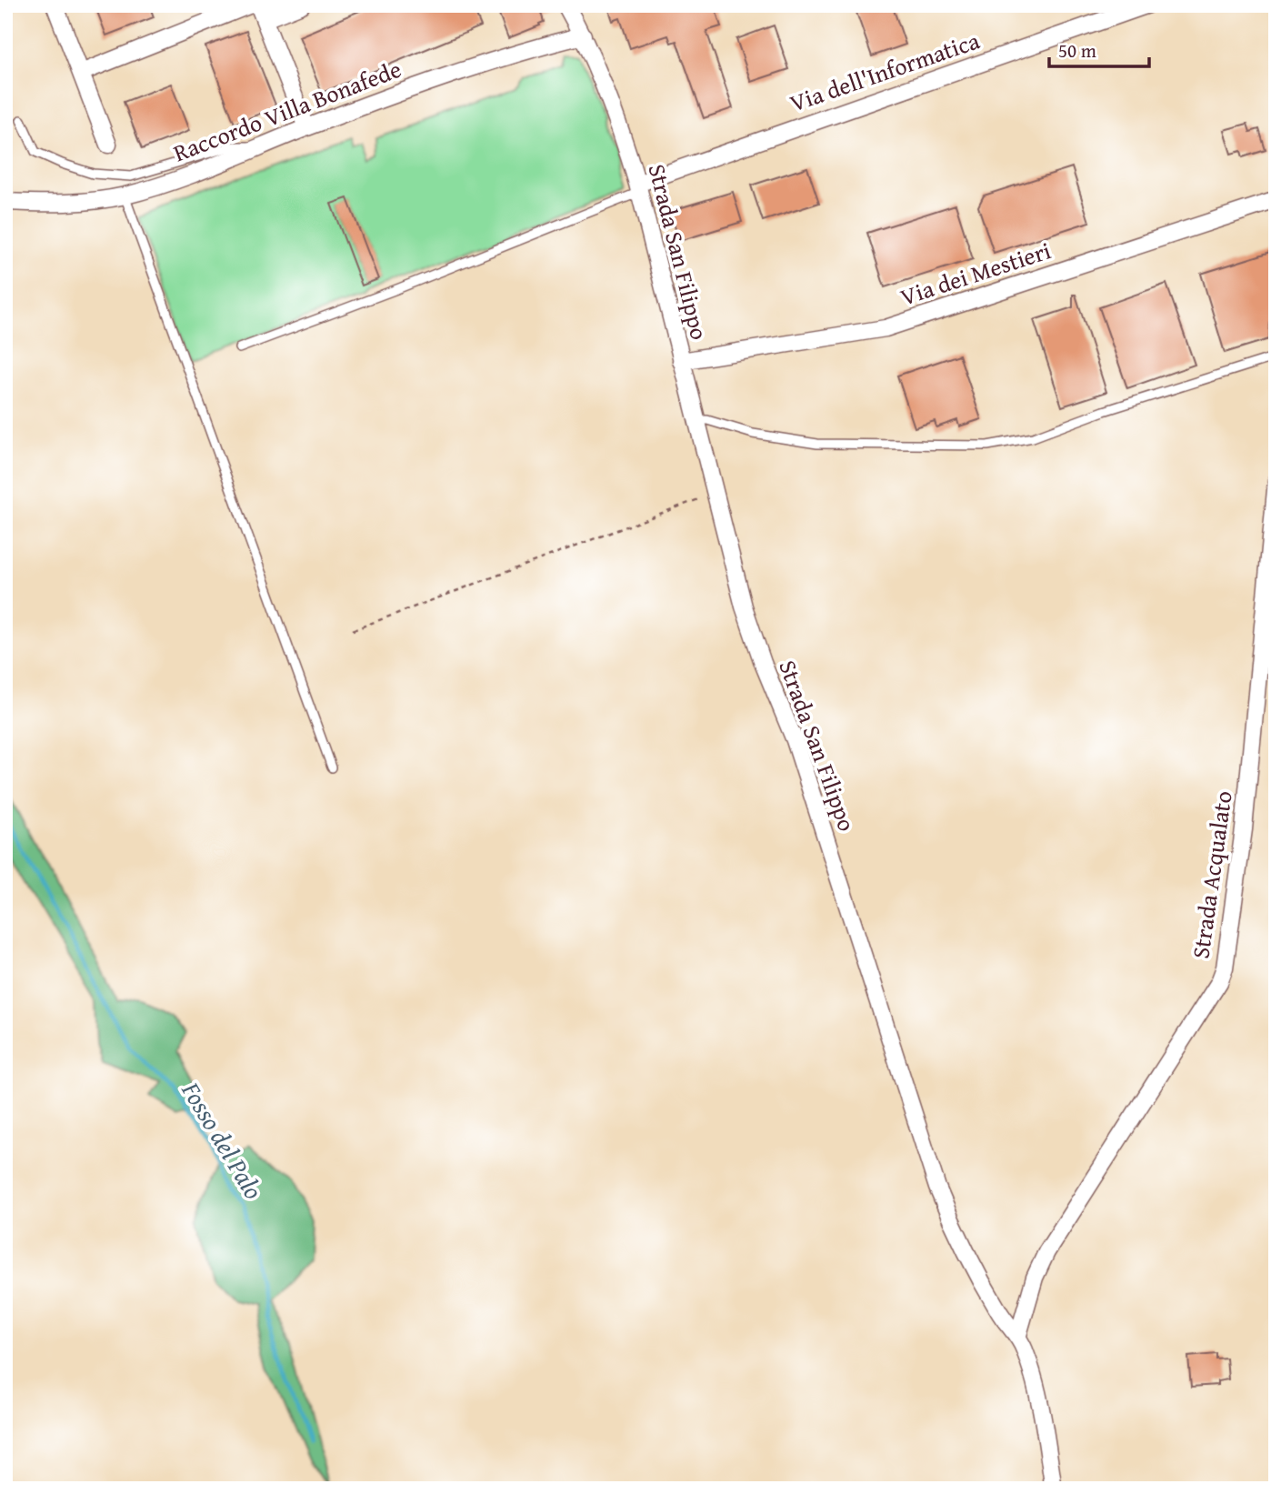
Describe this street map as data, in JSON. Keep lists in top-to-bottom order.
{
  "streets": {
    "street": [
      "Via dell'Informatica",
      "Raccordo Villa Bonafede",
      "Strada San Filippo",
      "Via dei Mestieri",
      "Strada Acqualato"
    ]
  },
  "crossings": [
    ["Via dell'Informatica", "Strada San Filippo"],
    ["Raccordo Villa Bonafede", "Strada San Filippo"],
    ["Strada San Filippo", "Via dei Mestieri"],
    ["Strada San Filippo", "Strada Acqualato"]
  ],
  "water": ["Fosso del Palo"],
  "scale_bar": "50 m"
}
